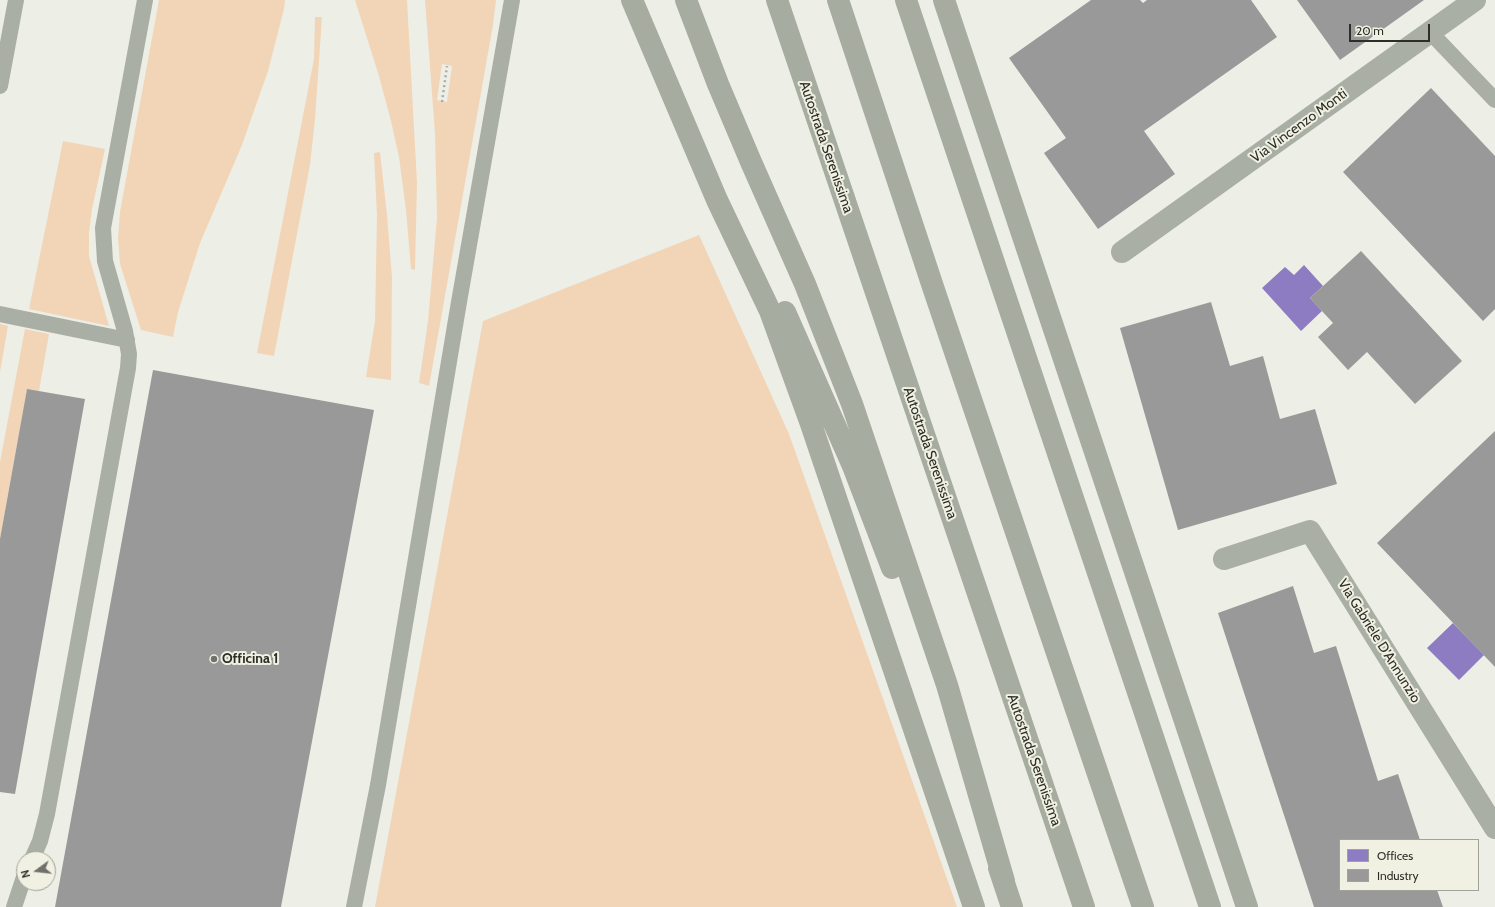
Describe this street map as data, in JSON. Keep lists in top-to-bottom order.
{
  "streets": {
    "highway": ["Autostrada Serenissima"],
    "street": ["Via Vincenzo Monti", "Via Gabriele D'Annunzio"]
  },
  "places": ["Officina 1"],
  "legend": ["Offices", "Industry"],
  "scale_bar": "20 m",
  "north": "left"
}
